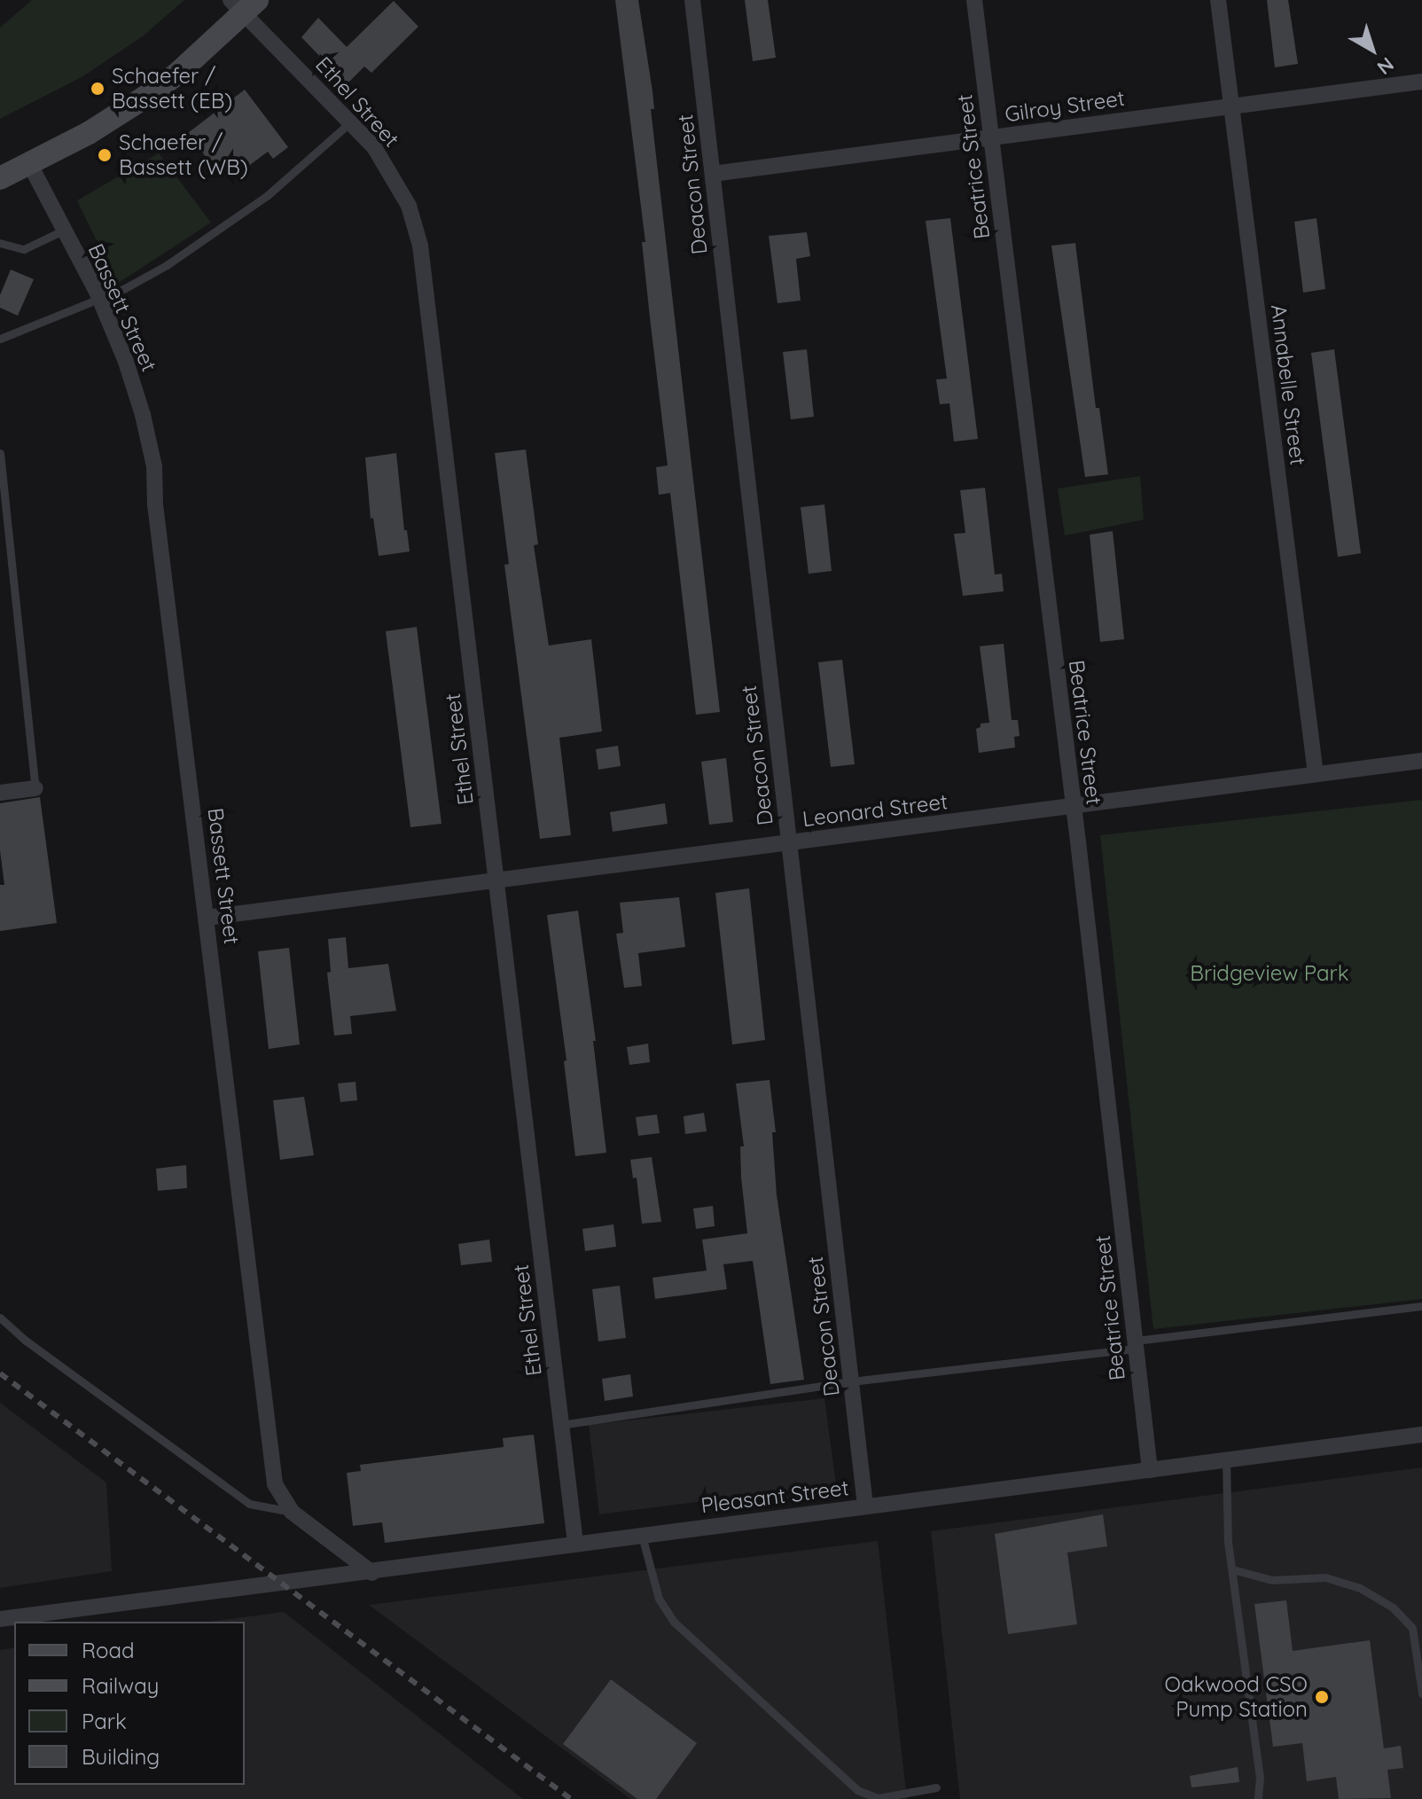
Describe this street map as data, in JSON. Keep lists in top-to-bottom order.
{
  "streets": {
    "street": [
      "Ethel Street",
      "Gilroy Street",
      "Beatrice Street",
      "Deacon Street",
      "Bassett Street",
      "Annabelle Street",
      "Leonard Street",
      "Pleasant Street"
    ]
  },
  "crossings": [
    ["Ethel Street", "Leonard Street"],
    ["Ethel Street", "Pleasant Street"],
    ["Gilroy Street", "Beatrice Street"],
    ["Gilroy Street", "Deacon Street"],
    ["Gilroy Street", "Annabelle Street"],
    ["Beatrice Street", "Leonard Street"],
    ["Beatrice Street", "Pleasant Street"],
    ["Deacon Street", "Leonard Street"],
    ["Deacon Street", "Pleasant Street"],
    ["Bassett Street", "Leonard Street"],
    ["Bassett Street", "Pleasant Street"],
    ["Annabelle Street", "Leonard Street"]
  ],
  "parks": ["Bridgeview Park"],
  "places": ["Schaefer / Bassett (EB)", "Schaefer / Bassett (WB)", "Oakwood CSO Pump Station"],
  "legend": [
    "Road",
    "Railway",
    "Park",
    "Building"
  ],
  "north": "bottom right"
}
